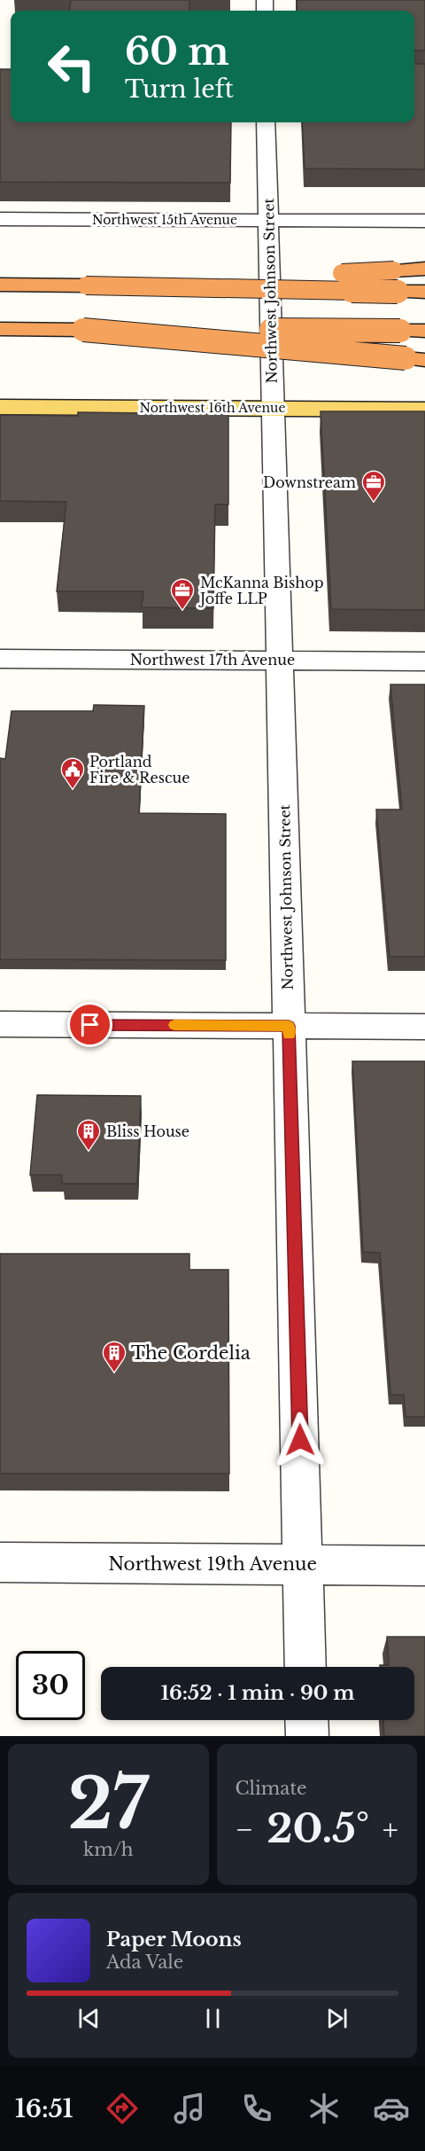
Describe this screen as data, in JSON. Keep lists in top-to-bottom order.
{
  "streets": {
    "main road": ["Northwest 16th Avenue"],
    "street": [
      "Northwest 15th Avenue",
      "Northwest Johnson Street",
      "Northwest 17th Avenue",
      "Northwest 19th Avenue"
    ]
  },
  "crossings": [
    ["Northwest 15th Avenue", "Northwest Johnson Street"],
    ["Northwest Johnson Street", "Northwest 16th Avenue"],
    ["Northwest Johnson Street", "Northwest 17th Avenue"],
    ["Northwest Johnson Street", "Northwest 19th Avenue"]
  ],
  "places": {
    "office": ["Downstream", "McKanna Bishop Joffe LLP"],
    "public building": ["Portland Fire & Rescue"],
    "building": ["Bliss House", "The Cordelia"]
  },
  "page": {
    "turn": ["60 m", "Turn left"],
    "limit": "30",
    "trip": "16:52 · 1 min · 90 m",
    "tile": [
      ["27", "km/h"],
      "Climate"
    ],
    "heat": ["−", "20.5°", "+"],
    "song": ["Paper Moons", "Ada Vale"],
    "tabs": "16:51"
  }
}
